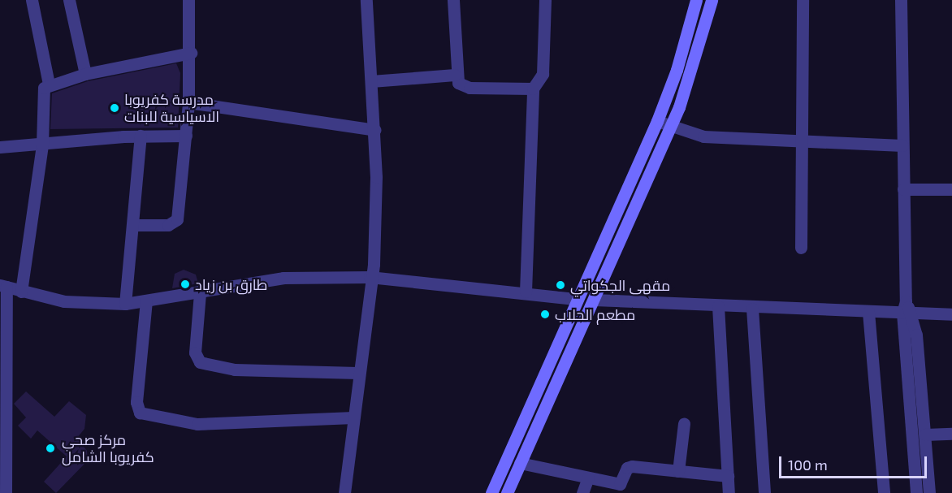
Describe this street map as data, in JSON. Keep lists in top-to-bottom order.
{
  "places": [
    "مدرسة كفريوبا الاسياسية للبنات",
    "طارق بن زياد",
    "مقهى الجكواتي",
    "مطعم الحلاب",
    "مركز صحي كفريوبا الشامل"
  ],
  "scale_bar": "100 m"
}
